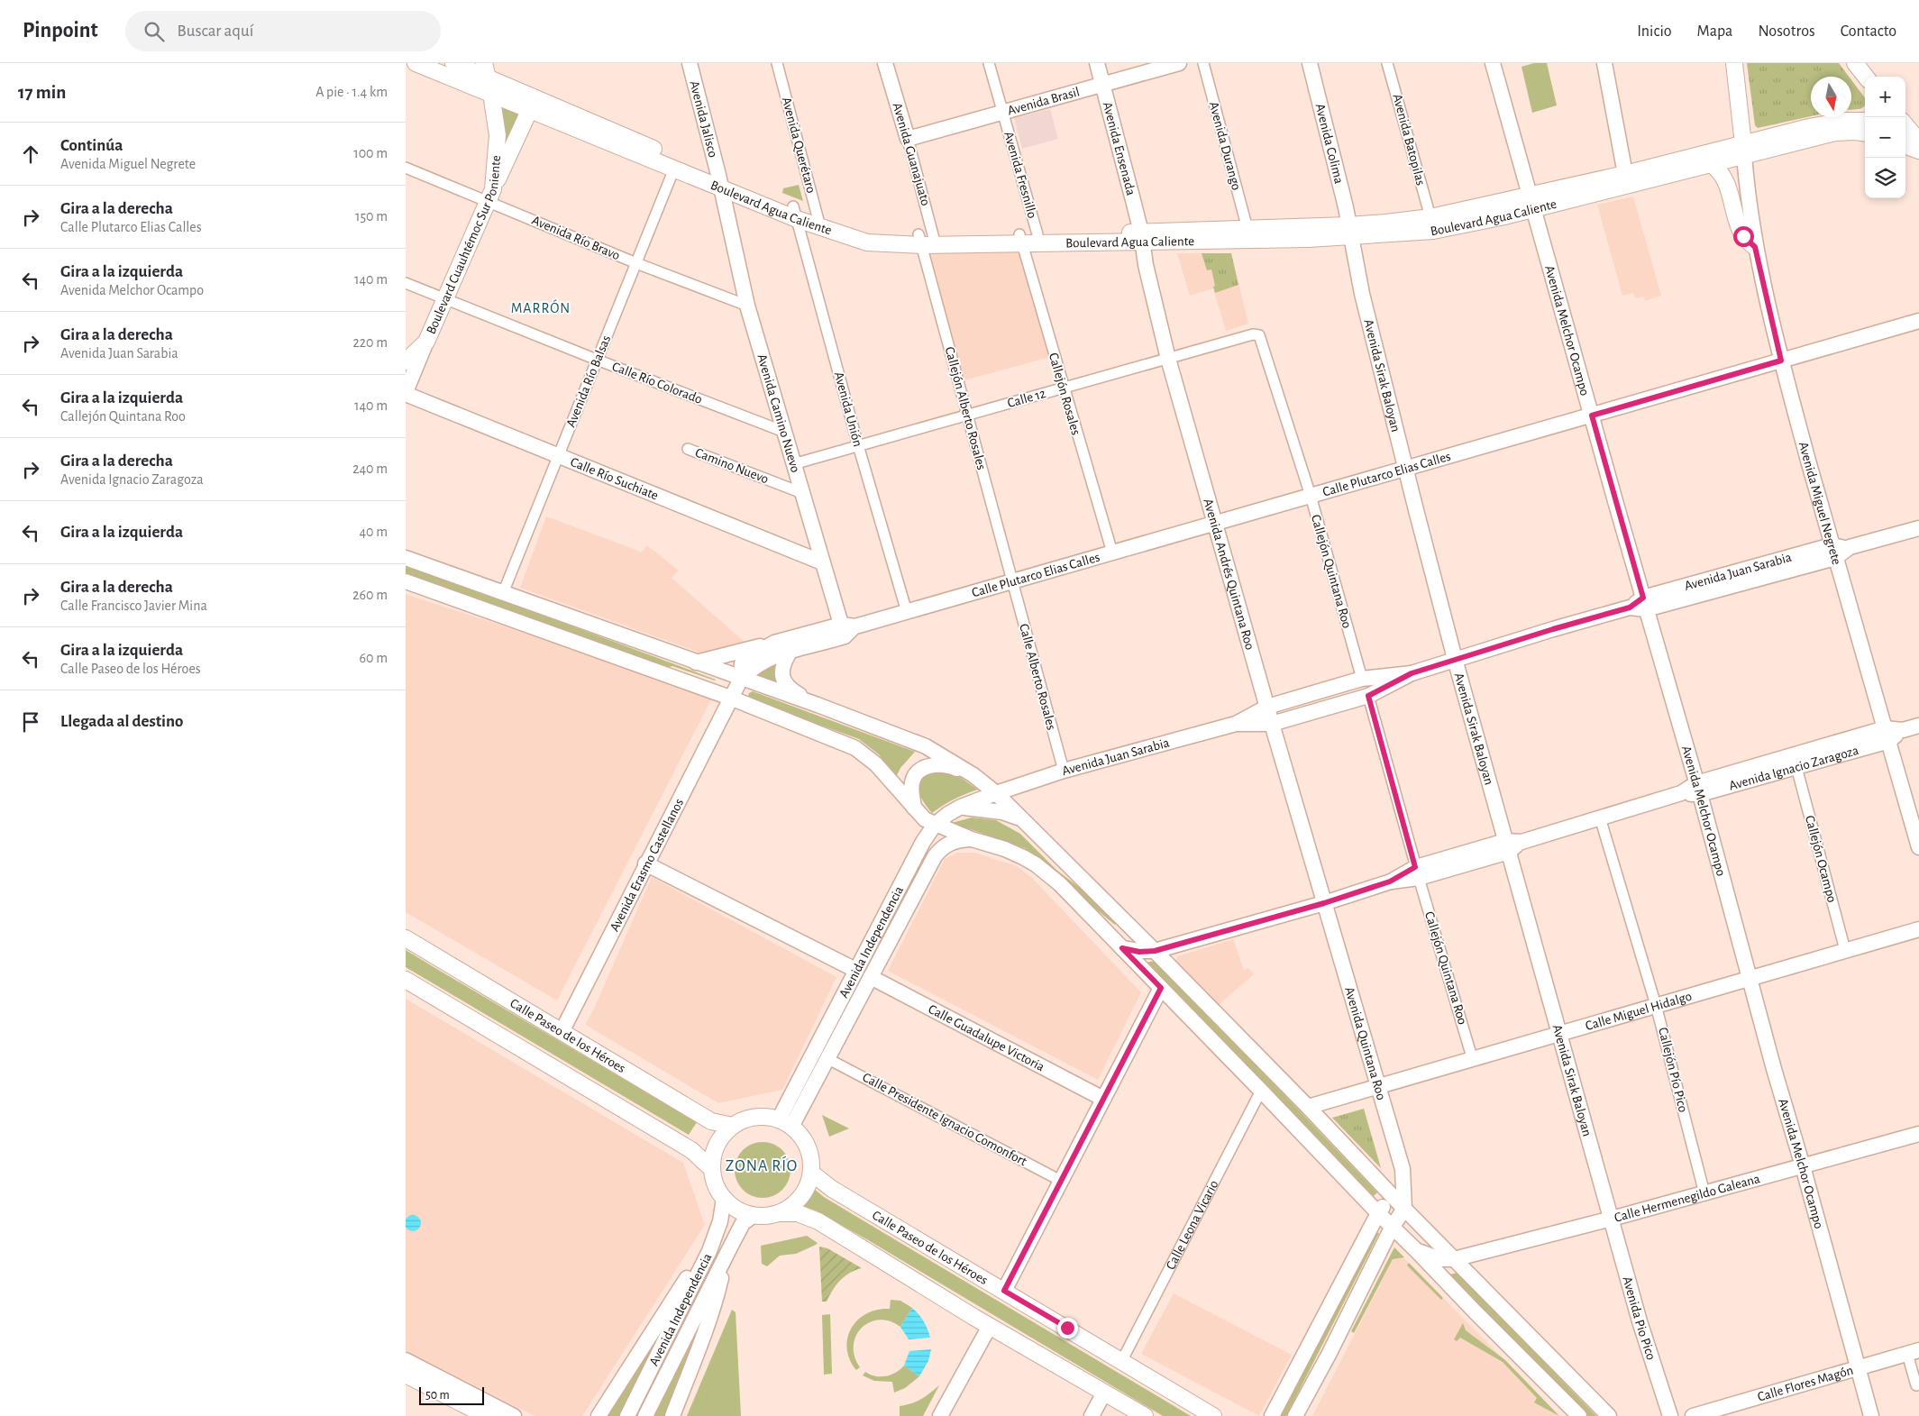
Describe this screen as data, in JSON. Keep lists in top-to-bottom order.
{
  "streets": {
    "main road": ["Boulevard Agua Caliente", "Boulevard Cuauhtémoc Sur Poniente", "Calle Paseo de los Héroes"],
    "street": [
      "Avenida Brasil",
      "Avenida Jalisco",
      "Avenida Batopilas",
      "Avenida Colima",
      "Avenida Querétaro",
      "Avenida Durango",
      "Avenida Ensenada",
      "Avenida Guanajuato",
      "Avenida Fresnillo",
      "Avenida Río Bravo",
      "Avenida Melchor Ocampo",
      "Avenida Sirak Baloyan",
      "Avenida Río Balsas",
      "Calle Río Colorado",
      "Callejón Rosales",
      "Calle 12",
      "Callejón Alberto Rosales",
      "Avenida Unión",
      "Avenida Camino Nuevo",
      "Camino Nuevo",
      "Calle Plutarco Elias Calles",
      "Calle Río Suchiate",
      "Avenida Miguel Negrete",
      "Callejón Quintana Roo",
      "Avenida Juan Sarabia",
      "Avenida Andrés Quintana Roo",
      "Calle Alberto Rosales",
      "Avenida Ignacio Zaragoza",
      "Callejón Ocampo",
      "Avenida Erasmo Castellanos",
      "Avenida Independencia",
      "Calle Miguel Hidalgo",
      "Calle Guadalupe Victoria",
      "Avenida Quintana Roo",
      "Callejón Pío Pico",
      "Calle Presidente Ignacio Comonfort",
      "Calle Hermenegildo Galeana",
      "Calle Leona Vicario",
      "Avenida Pio Pico",
      "Calle Flores Magón"
    ]
  },
  "crossings": [
    ["Avenida Brasil", "Avenida Ensenada"],
    ["Avenida Brasil", "Avenida Guanajuato"],
    ["Avenida Brasil", "Avenida Fresnillo"],
    ["Avenida Jalisco", "Boulevard Agua Caliente"],
    ["Avenida Jalisco", "Avenida Camino Nuevo"],
    ["Avenida Batopilas", "Boulevard Agua Caliente"],
    ["Avenida Colima", "Boulevard Agua Caliente"],
    ["Avenida Colima", "Avenida Sirak Baloyan"],
    ["Avenida Querétaro", "Boulevard Agua Caliente"],
    ["Avenida Durango", "Boulevard Agua Caliente"],
    ["Avenida Ensenada", "Boulevard Agua Caliente"],
    ["Avenida Ensenada", "Avenida Andrés Quintana Roo"],
    ["Avenida Guanajuato", "Boulevard Agua Caliente"],
    ["Avenida Guanajuato", "Callejón Alberto Rosales"],
    ["Avenida Fresnillo", "Boulevard Agua Caliente"],
    ["Boulevard Agua Caliente", "Boulevard Cuauhtémoc Sur Poniente"],
    ["Boulevard Agua Caliente", "Avenida Melchor Ocampo"],
    ["Boulevard Agua Caliente", "Avenida Sirak Baloyan"],
    ["Boulevard Agua Caliente", "Avenida Río Balsas"],
    ["Boulevard Agua Caliente", "Callejón Rosales"],
    ["Boulevard Agua Caliente", "Callejón Alberto Rosales"],
    ["Boulevard Agua Caliente", "Avenida Unión"],
    ["Boulevard Agua Caliente", "Avenida Camino Nuevo"],
    ["Boulevard Agua Caliente", "Avenida Miguel Negrete"],
    ["Boulevard Agua Caliente", "Avenida Andrés Quintana Roo"],
    ["Avenida Río Bravo", "Boulevard Cuauhtémoc Sur Poniente"],
    ["Avenida Río Bravo", "Avenida Río Balsas"],
    ["Avenida Río Bravo", "Avenida Camino Nuevo"],
    ["Boulevard Cuauhtémoc Sur Poniente", "Calle Río Colorado"],
    ["Boulevard Cuauhtémoc Sur Poniente", "Calle Río Suchiate"],
    ["Avenida Melchor Ocampo", "Calle Plutarco Elias Calles"],
    ["Avenida Melchor Ocampo", "Avenida Juan Sarabia"],
    ["Avenida Melchor Ocampo", "Avenida Ignacio Zaragoza"],
    ["Avenida Melchor Ocampo", "Calle Miguel Hidalgo"],
    ["Avenida Melchor Ocampo", "Calle Hermenegildo Galeana"],
    ["Avenida Melchor Ocampo", "Calle Flores Magón"],
    ["Avenida Sirak Baloyan", "Calle Plutarco Elias Calles"],
    ["Avenida Sirak Baloyan", "Avenida Juan Sarabia"],
    ["Avenida Sirak Baloyan", "Avenida Ignacio Zaragoza"],
    ["Avenida Sirak Baloyan", "Calle Miguel Hidalgo"],
    ["Avenida Sirak Baloyan", "Calle Hermenegildo Galeana"],
    ["Avenida Sirak Baloyan", "Avenida Pio Pico"],
    ["Avenida Río Balsas", "Calle Río Colorado"],
    ["Avenida Río Balsas", "Calle Río Suchiate"],
    ["Calle Río Colorado", "Avenida Camino Nuevo"],
    ["Callejón Rosales", "Calle 12"],
    ["Callejón Rosales", "Calle Plutarco Elias Calles"],
    ["Calle 12", "Callejón Alberto Rosales"],
    ["Calle 12", "Avenida Unión"],
    ["Calle 12", "Avenida Camino Nuevo"],
    ["Calle 12", "Callejón Quintana Roo"],
    ["Calle 12", "Avenida Andrés Quintana Roo"],
    ["Callejón Alberto Rosales", "Calle Plutarco Elias Calles"],
    ["Callejón Alberto Rosales", "Calle Alberto Rosales"],
    ["Avenida Unión", "Calle Plutarco Elias Calles"],
    ["Avenida Camino Nuevo", "Camino Nuevo"],
    ["Avenida Camino Nuevo", "Calle Plutarco Elias Calles"],
    ["Avenida Camino Nuevo", "Calle Río Suchiate"],
    ["Calle Plutarco Elias Calles", "Avenida Miguel Negrete"],
    ["Calle Plutarco Elias Calles", "Callejón Quintana Roo"],
    ["Calle Plutarco Elias Calles", "Avenida Andrés Quintana Roo"],
    ["Calle Plutarco Elias Calles", "Calle Alberto Rosales"],
    ["Calle Plutarco Elias Calles", "Avenida Erasmo Castellanos"],
    ["Avenida Miguel Negrete", "Avenida Juan Sarabia"],
    ["Avenida Miguel Negrete", "Avenida Ignacio Zaragoza"],
    ["Callejón Quintana Roo", "Avenida Juan Sarabia"],
    ["Callejón Quintana Roo", "Avenida Ignacio Zaragoza"],
    ["Callejón Quintana Roo", "Calle Miguel Hidalgo"],
    ["Avenida Juan Sarabia", "Avenida Andrés Quintana Roo"],
    ["Avenida Juan Sarabia", "Calle Alberto Rosales"],
    ["Avenida Juan Sarabia", "Avenida Independencia"],
    ["Avenida Andrés Quintana Roo", "Avenida Ignacio Zaragoza"],
    ["Avenida Andrés Quintana Roo", "Avenida Quintana Roo"],
    ["Avenida Ignacio Zaragoza", "Callejón Ocampo"],
    ["Avenida Ignacio Zaragoza", "Avenida Quintana Roo"],
    ["Avenida Ignacio Zaragoza", "Callejón Pío Pico"],
    ["Callejón Ocampo", "Calle Miguel Hidalgo"],
    ["Avenida Erasmo Castellanos", "Calle Paseo de los Héroes"],
    ["Avenida Independencia", "Calle Paseo de los Héroes"],
    ["Avenida Independencia", "Calle Guadalupe Victoria"],
    ["Avenida Independencia", "Calle Presidente Ignacio Comonfort"],
    ["Calle Miguel Hidalgo", "Avenida Quintana Roo"],
    ["Calle Miguel Hidalgo", "Callejón Pío Pico"],
    ["Calle Paseo de los Héroes", "Calle Leona Vicario"],
    ["Callejón Pío Pico", "Calle Hermenegildo Galeana"],
    ["Calle Hermenegildo Galeana", "Avenida Pio Pico"]
  ],
  "districts": ["MARRÓN", "ZONA RÍO"],
  "scale_bar": "50 m",
  "north": "bottom",
  "page": {
    "header": "Pinpoint",
    "search": "Buscar aquí",
    "nav": [
      "Inicio",
      "Mapa",
      "Nosotros",
      "Contacto"
    ],
    "heading": ["17 min", "A pie · 1.4 km"],
    "map_buttons": ["+", "−"],
    "list": [
      ["Continúa", "Avenida Miguel Negrete", "100 m"],
      ["Gira a la derecha", "Calle Plutarco Elias Calles", "150 m"],
      ["Gira a la izquierda", "Avenida Melchor Ocampo", "140 m"],
      ["Gira a la derecha", "Avenida Juan Sarabia", "220 m"],
      ["Gira a la izquierda", "Callejón Quintana Roo", "140 m"],
      ["Gira a la derecha", "Avenida Ignacio Zaragoza", "240 m"],
      ["Gira a la izquierda", "40 m"],
      ["Gira a la derecha", "Calle Francisco Javier Mina", "260 m"],
      ["Gira a la izquierda", "Calle Paseo de los Héroes", "60 m"],
      "Llegada al destino"
    ],
    "scale": "50 m"
  }
}
